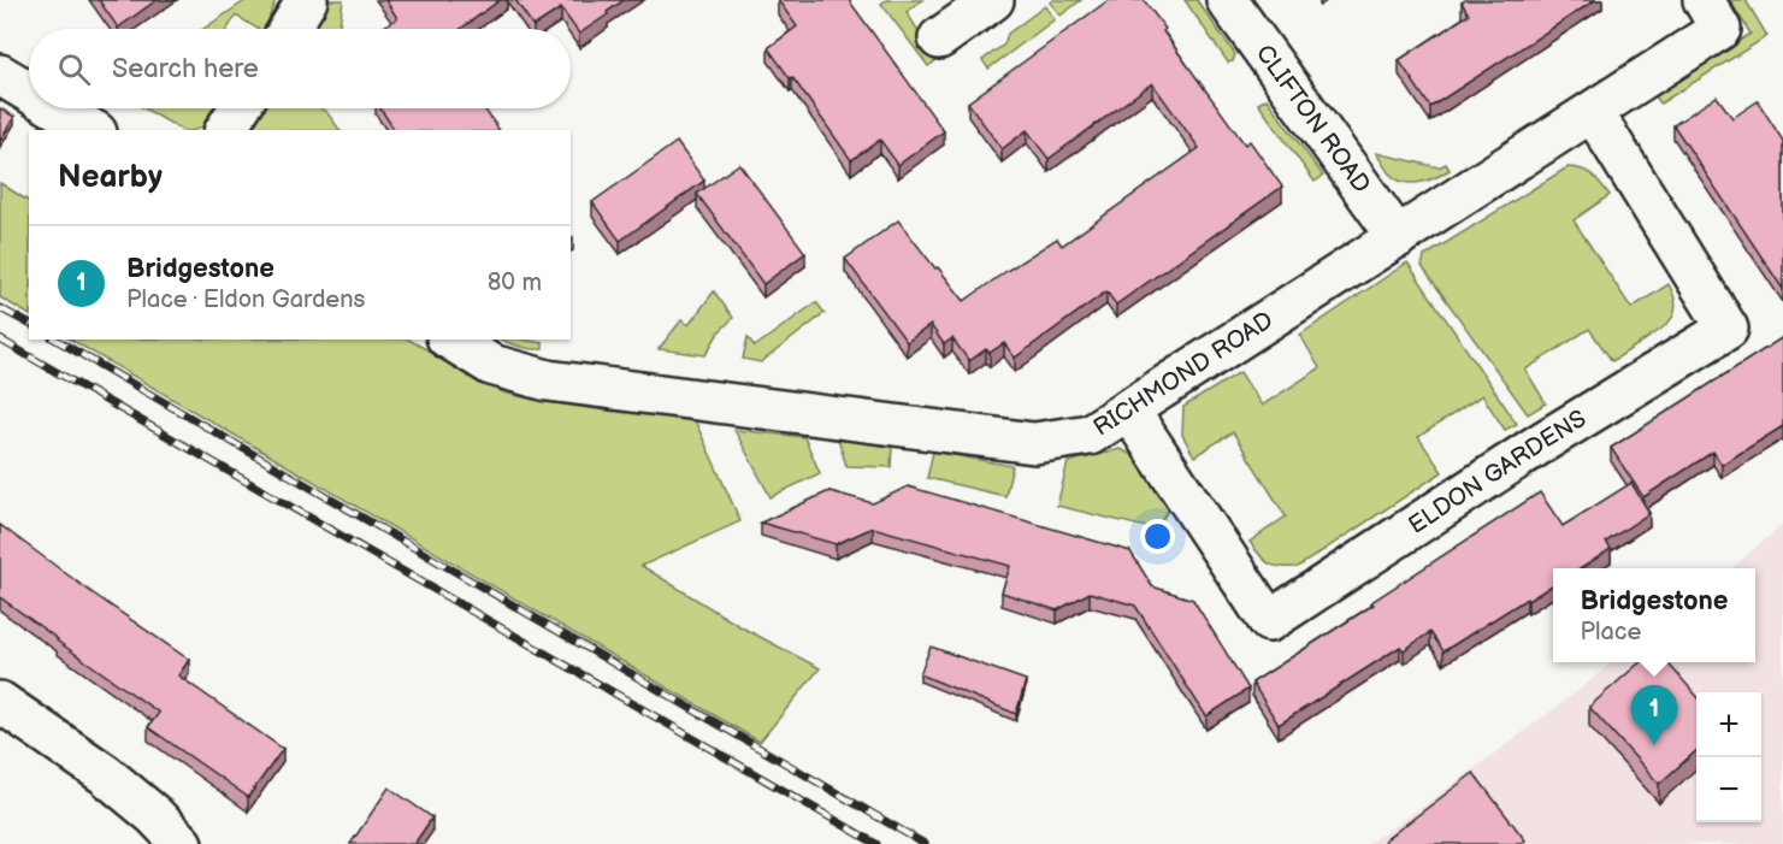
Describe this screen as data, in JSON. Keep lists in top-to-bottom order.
{
  "streets": {
    "street": ["CLIFTON ROAD", "RICHMOND ROAD", "ELDON GARDENS"]
  },
  "crossings": [
    ["CLIFTON ROAD", "RICHMOND ROAD"],
    ["RICHMOND ROAD", "ELDON GARDENS"]
  ],
  "page": {
    "search": "Search here",
    "heading": "Nearby",
    "list": [
      {
        "mark": "1",
        "name": "Bridgestone",
        "note": "Place · Eldon Gardens",
        "value": "80 m"
      }
    ],
    "popup": ["Bridgestone", "Place"],
    "pins": "1",
    "map_buttons": ["+", "−"]
  }
}
